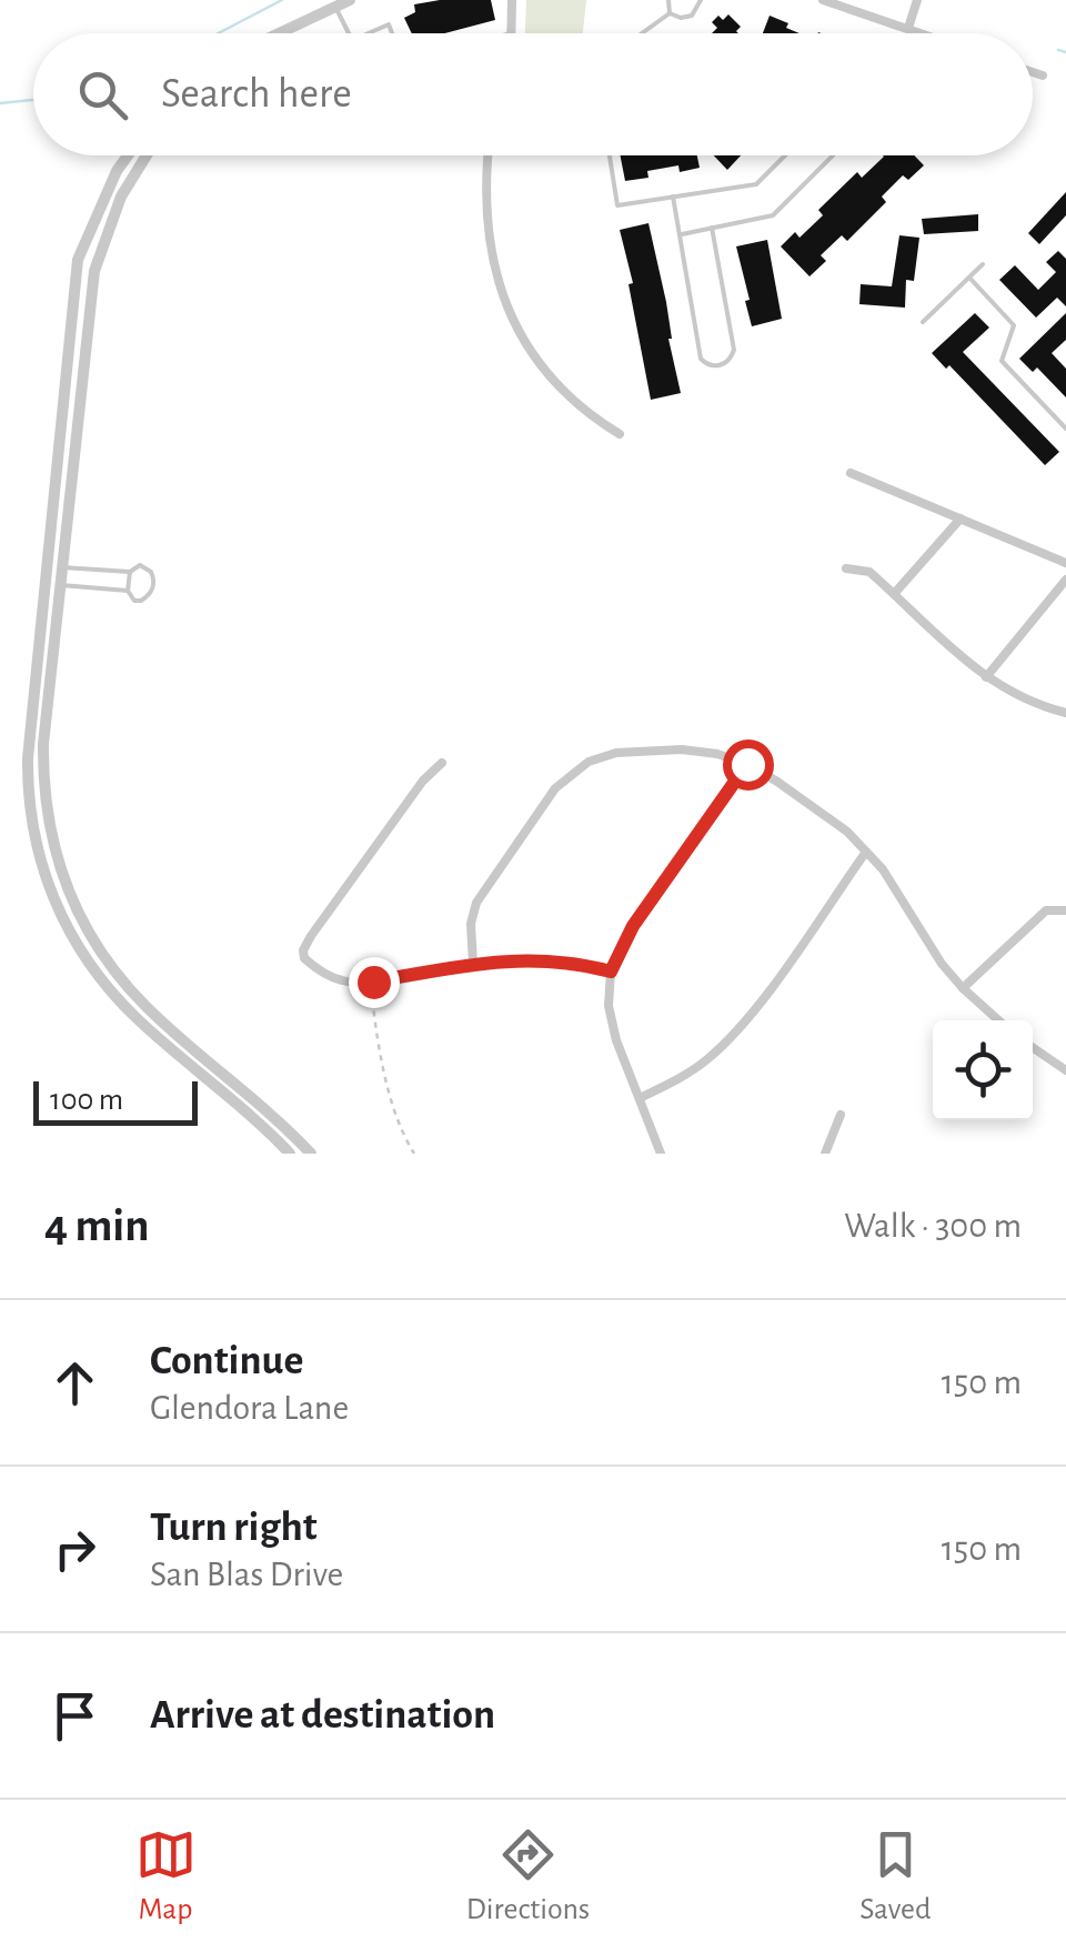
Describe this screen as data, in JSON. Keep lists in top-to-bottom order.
{
  "scale_bar": "100 m",
  "page": {
    "search": "Search here",
    "scale": "100 m",
    "heading": ["4 min", "Walk · 300 m"],
    "list": [
      ["Continue", "Glendora Lane", "150 m"],
      ["Turn right", "San Blas Drive", "150 m"],
      "Arrive at destination"
    ],
    "nav": ["Map", "Directions", "Saved"]
  }
}
